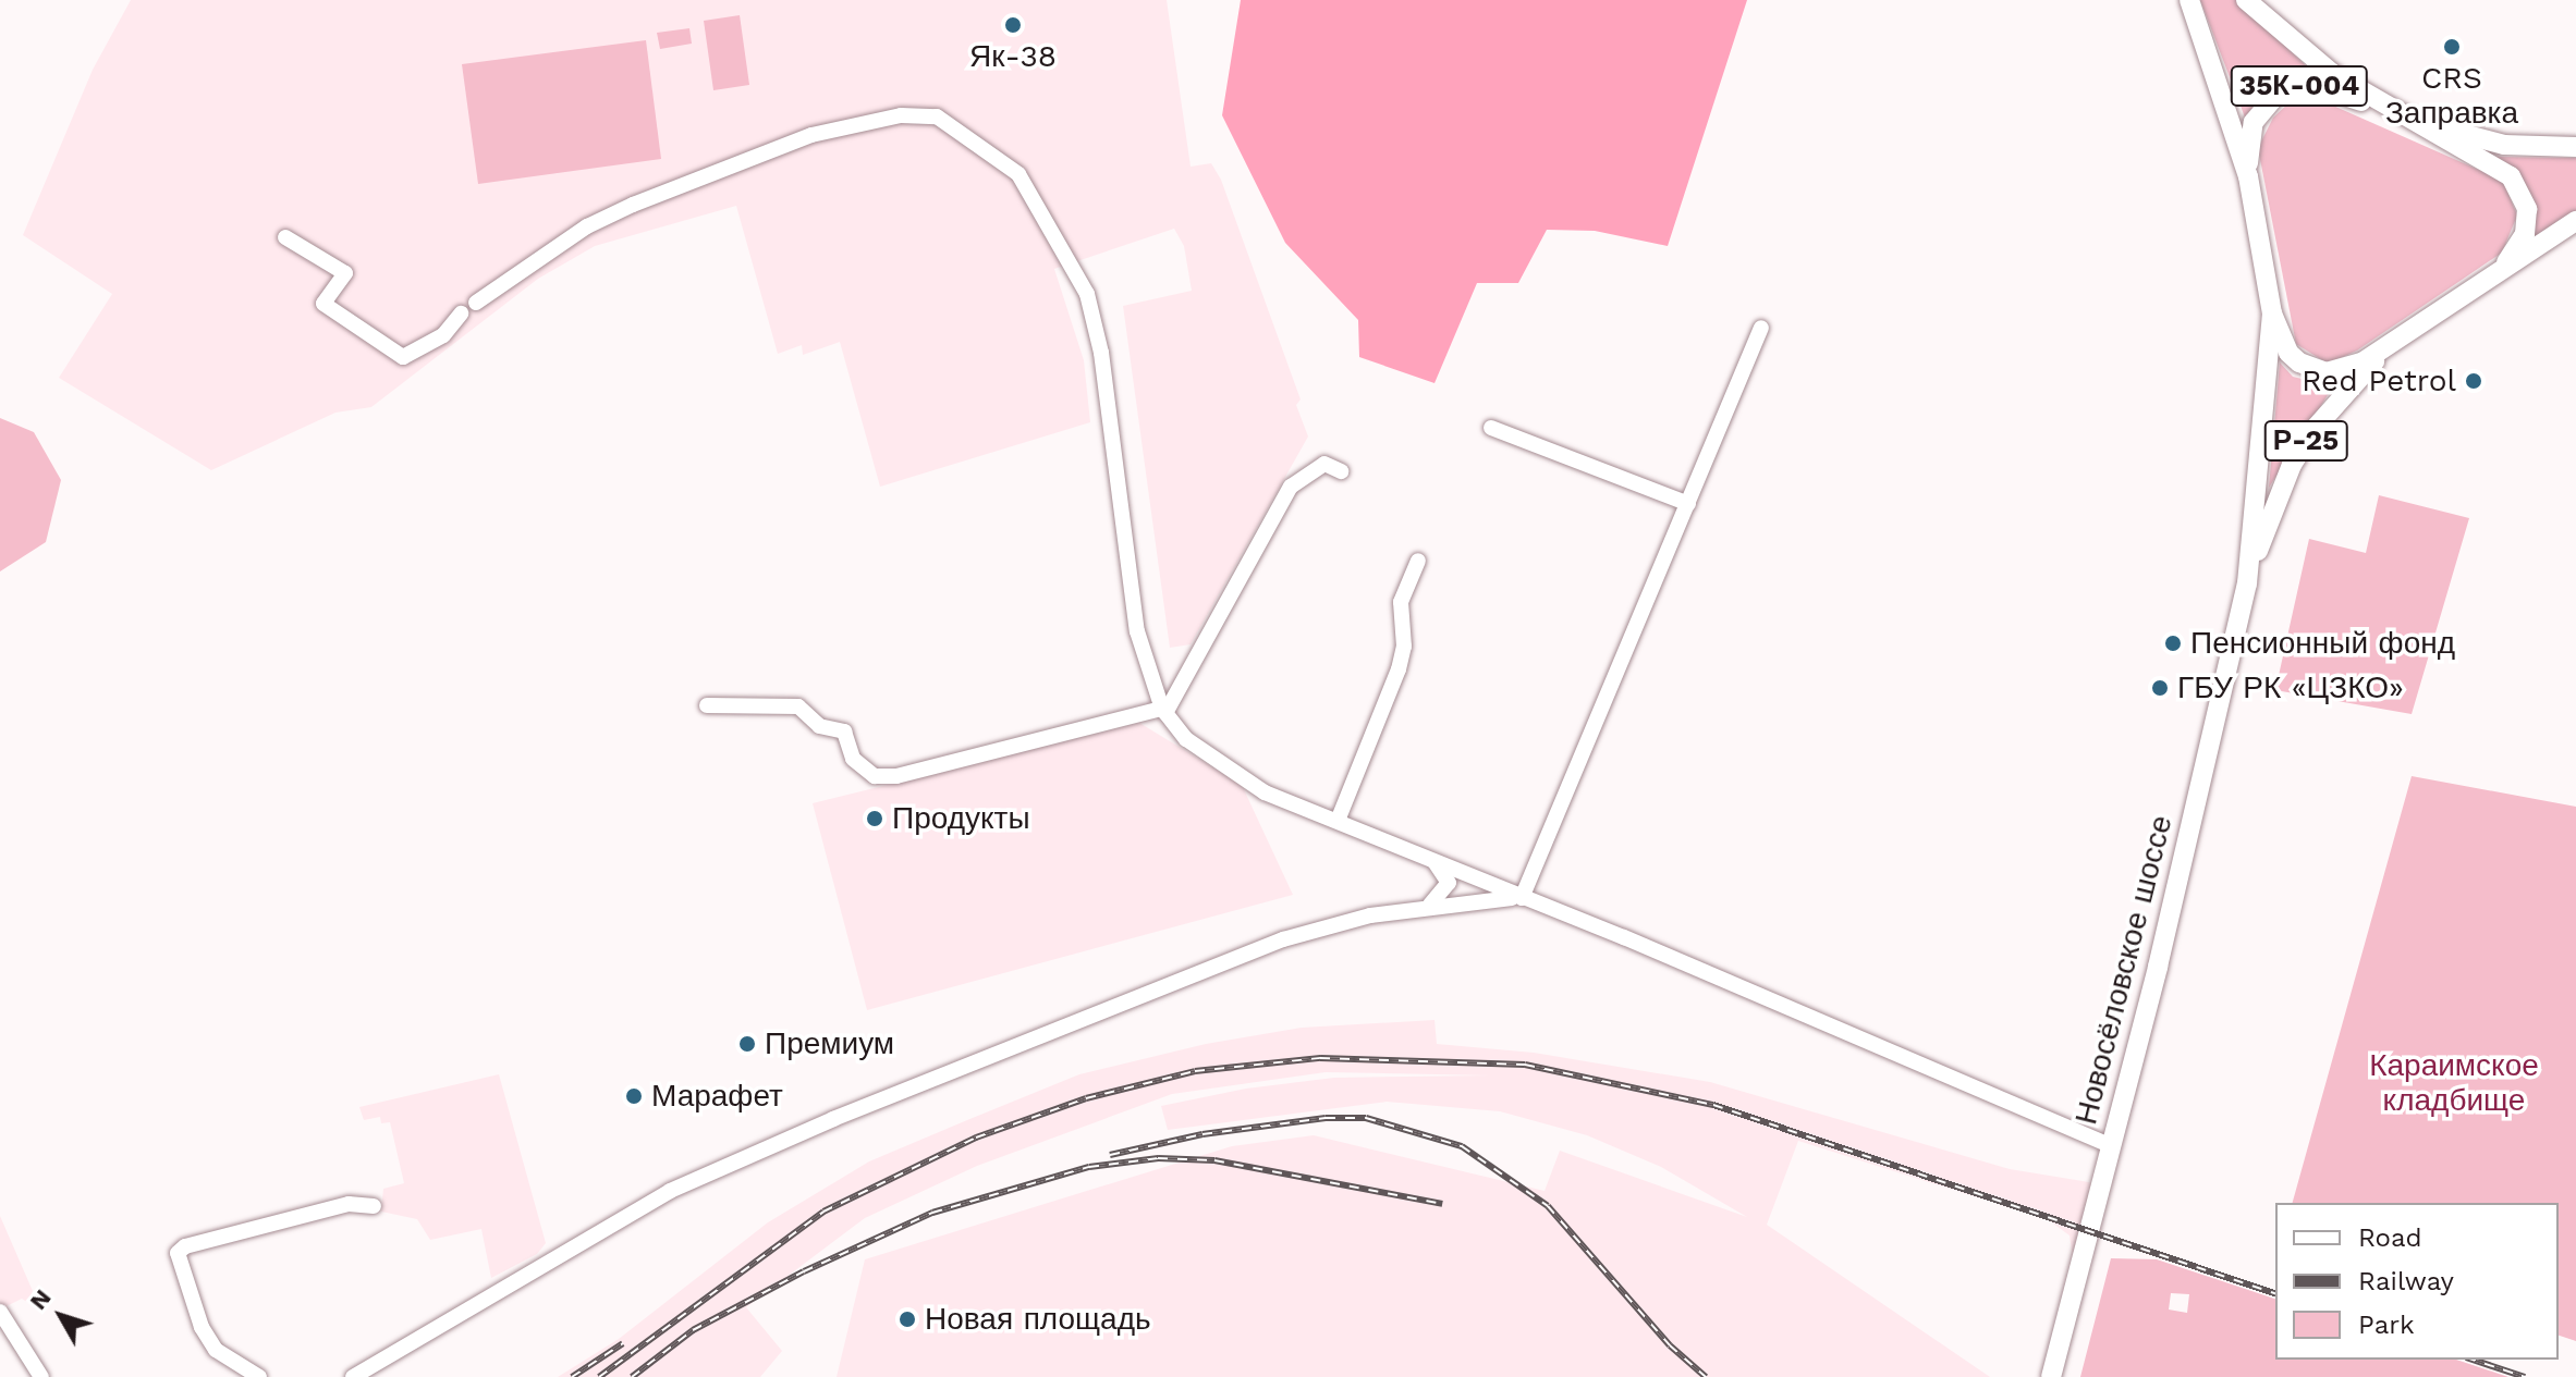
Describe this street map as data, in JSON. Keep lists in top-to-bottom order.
{
  "streets": {
    "main road": ["35К-004", "Р-25", "Новосёловское шоссе"]
  },
  "crossings": [
    ["35К-004", "Новосёловское шоссе"]
  ],
  "parks": ["Караимское кладбище"],
  "places": [
    "Як-38",
    "CRS Заправка",
    "Red Petrol",
    "Пенсионный фонд",
    "ГБУ РК «ЦЗКО»",
    "Продукты",
    "Премиум",
    "Марафет",
    "Новая площадь"
  ],
  "legend": ["Road", "Railway", "Park"],
  "north": "top left"
}
